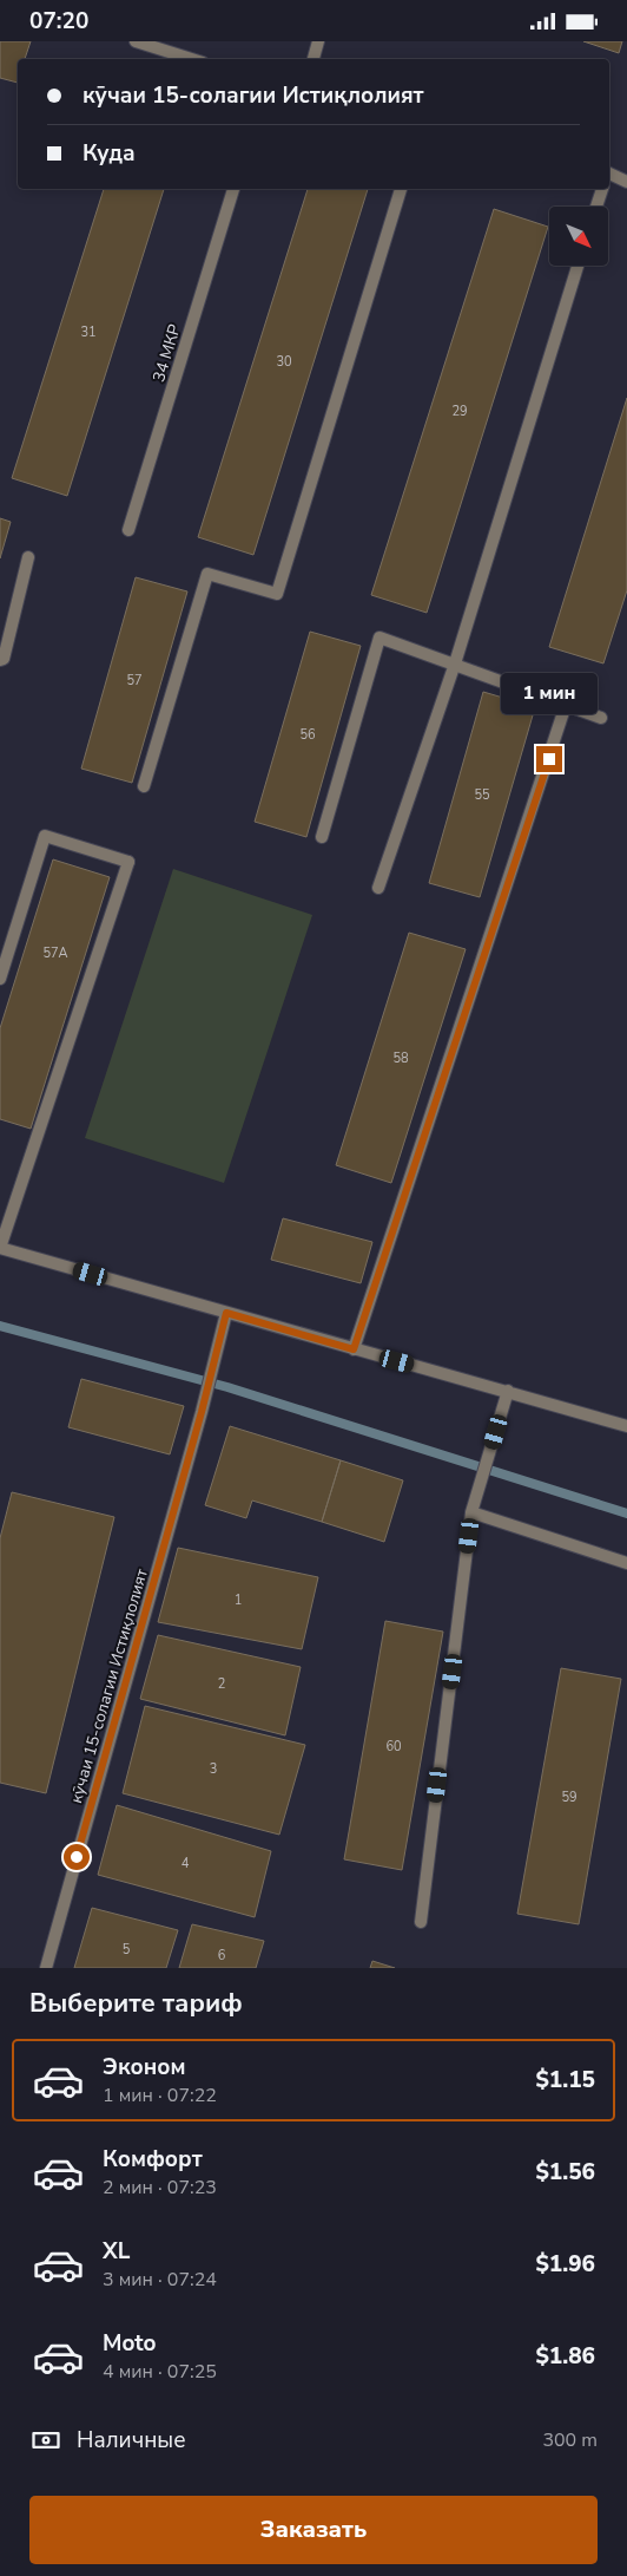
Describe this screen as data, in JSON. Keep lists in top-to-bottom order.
{
  "streets": {
    "street": ["34 МКР", "кӯчаи 15-солагии Истиқлолият"]
  },
  "house_numbers": [
    "31",
    "30",
    "29",
    "57",
    "56",
    "55",
    "57А",
    "58",
    "1",
    "2",
    "60",
    "3",
    "59",
    "4",
    "5",
    "6"
  ],
  "north": "bottom right",
  "page": {
    "status": "07:20",
    "banner": ["кӯчаи 15-солагии Истиқлолият", "Куда"],
    "bubble": "1 мин",
    "heading": "Выберите тариф",
    "list": [
      {
        "name": "Эконом",
        "note": "1 мин · 07:22",
        "value": "$1.15"
      },
      {
        "name": "Комфорт",
        "note": "2 мин · 07:23",
        "value": "$1.56"
      },
      {
        "name": "XL",
        "note": "3 мин · 07:24",
        "value": "$1.96"
      },
      {
        "name": "Moto",
        "note": "4 мин · 07:25",
        "value": "$1.86"
      }
    ],
    "pay": ["Наличные", "300 m"],
    "buttons": "Заказать"
  }
}
